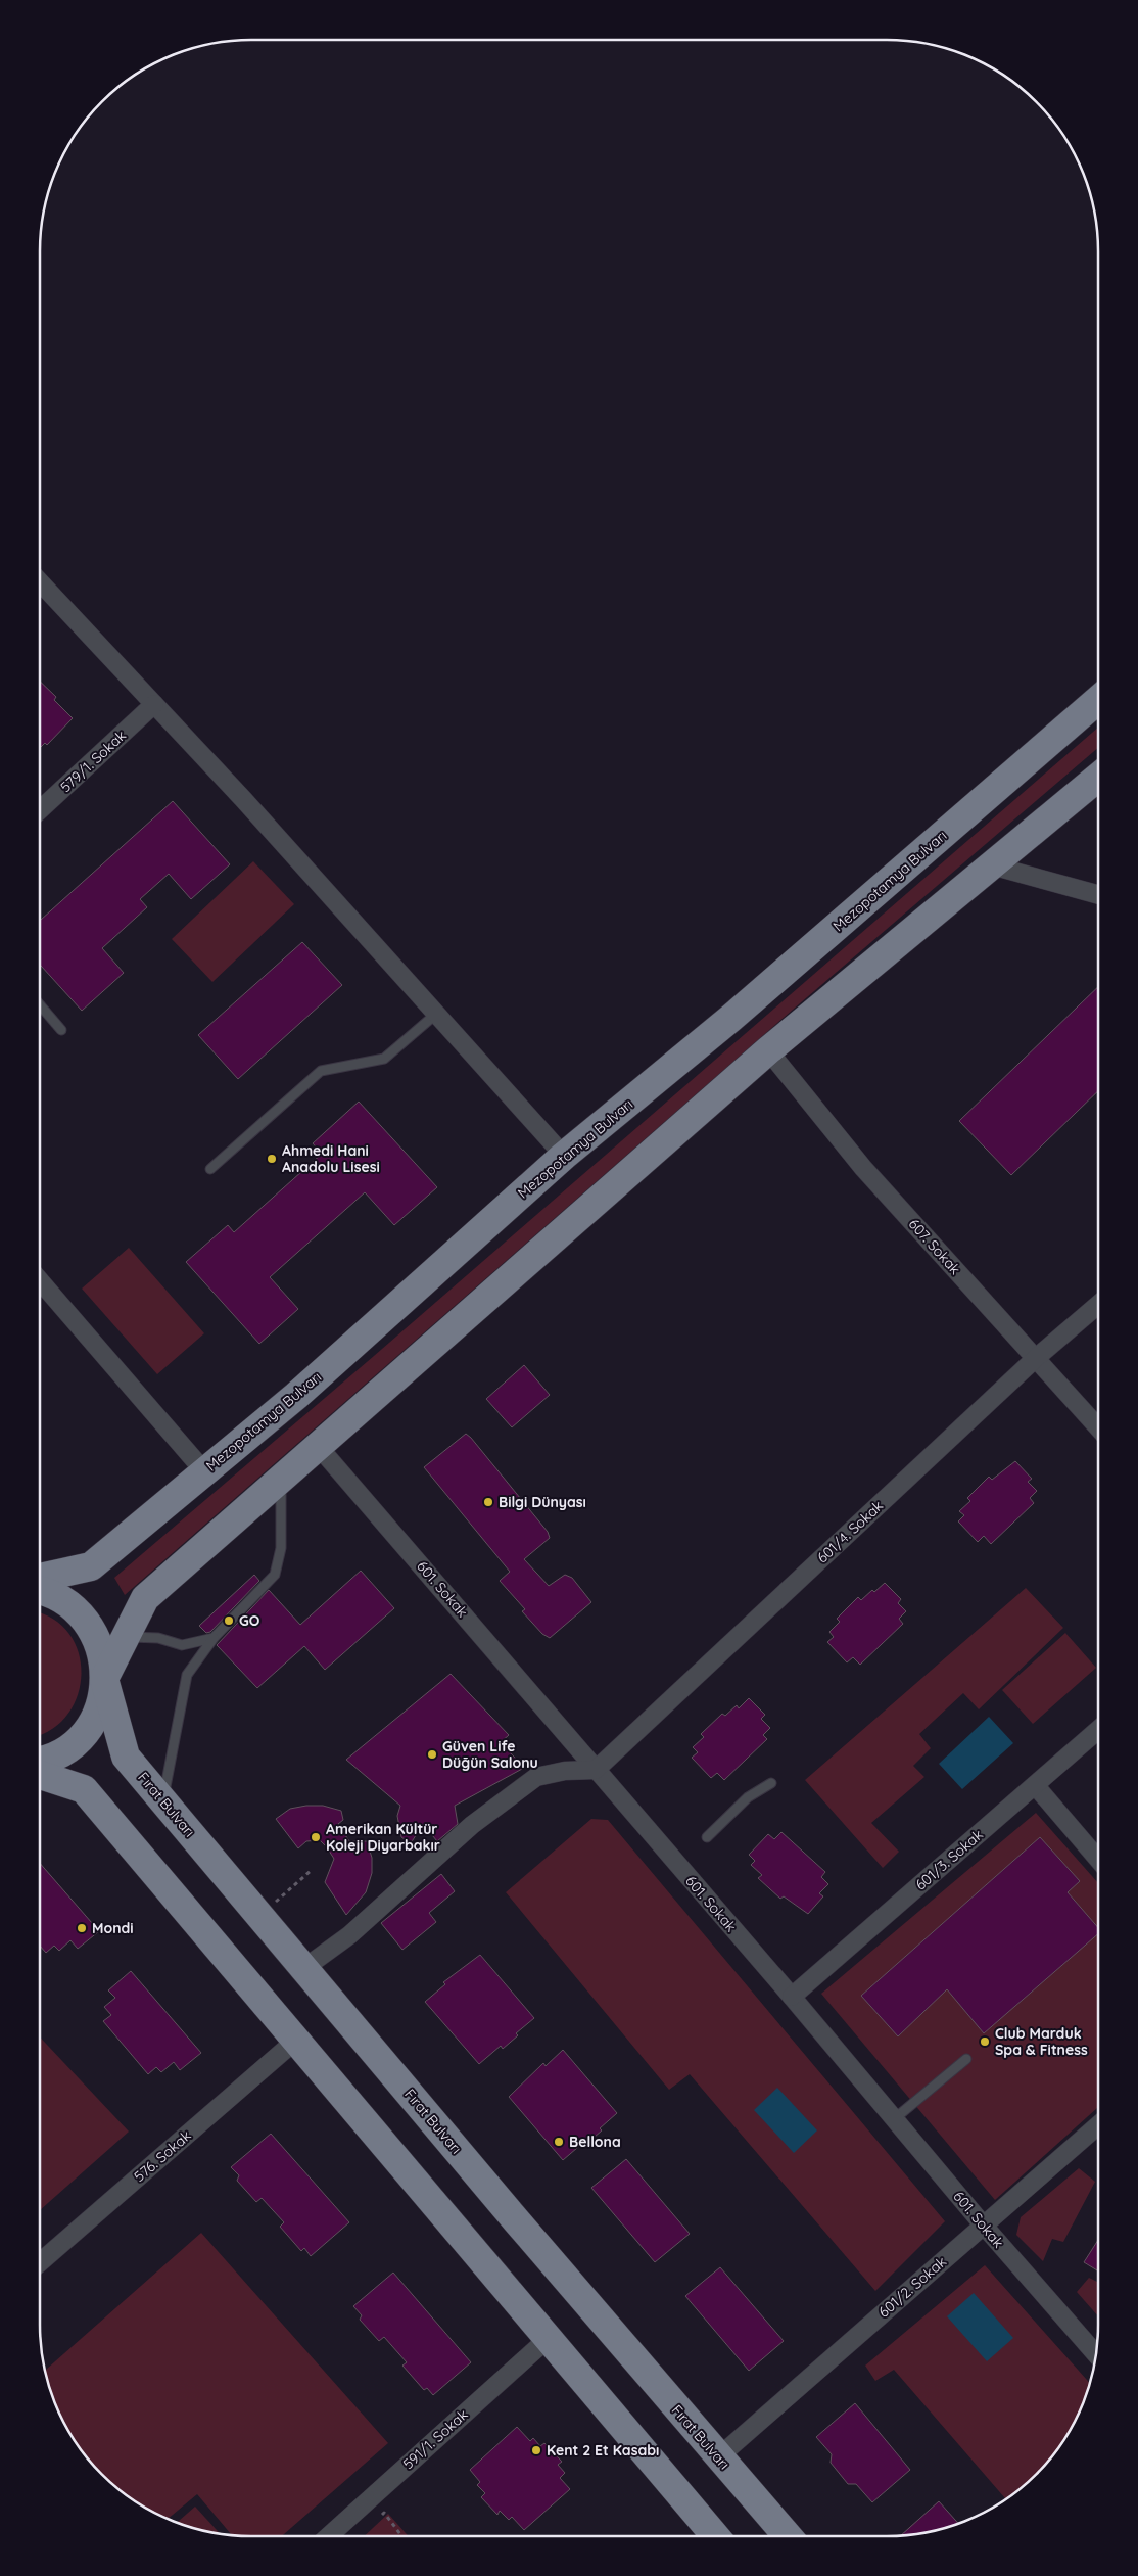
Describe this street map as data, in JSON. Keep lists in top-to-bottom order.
{
  "streets": {
    "main road": ["Mezopotamya Bulvarı", "Fırat Bulvarı"],
    "street": [
      "579/1. Sokak",
      "607. Sokak",
      "601/4. Sokak",
      "601. Sokak",
      "601/3. Sokak",
      "576. Sokak",
      "601/2. Sokak",
      "591/1. Sokak"
    ]
  },
  "crossings": [
    ["607. Sokak", "601/4. Sokak"],
    ["601/4. Sokak", "601. Sokak"],
    ["601. Sokak", "601/3. Sokak"],
    ["601. Sokak", "601/2. Sokak"],
    ["Fırat Bulvarı", "601/2. Sokak"]
  ],
  "places": [
    "Ahmedi Hani Anadolu Lisesi",
    "Bilgi Dünyası",
    "GO",
    "Güven Life Düğün Salonu",
    "Amerikan Kültür Koleji Diyarbakır",
    "Mondi",
    "Club Marduk Spa & Fitness",
    "Bellona",
    "Kent 2 Et Kasabı"
  ]
}
